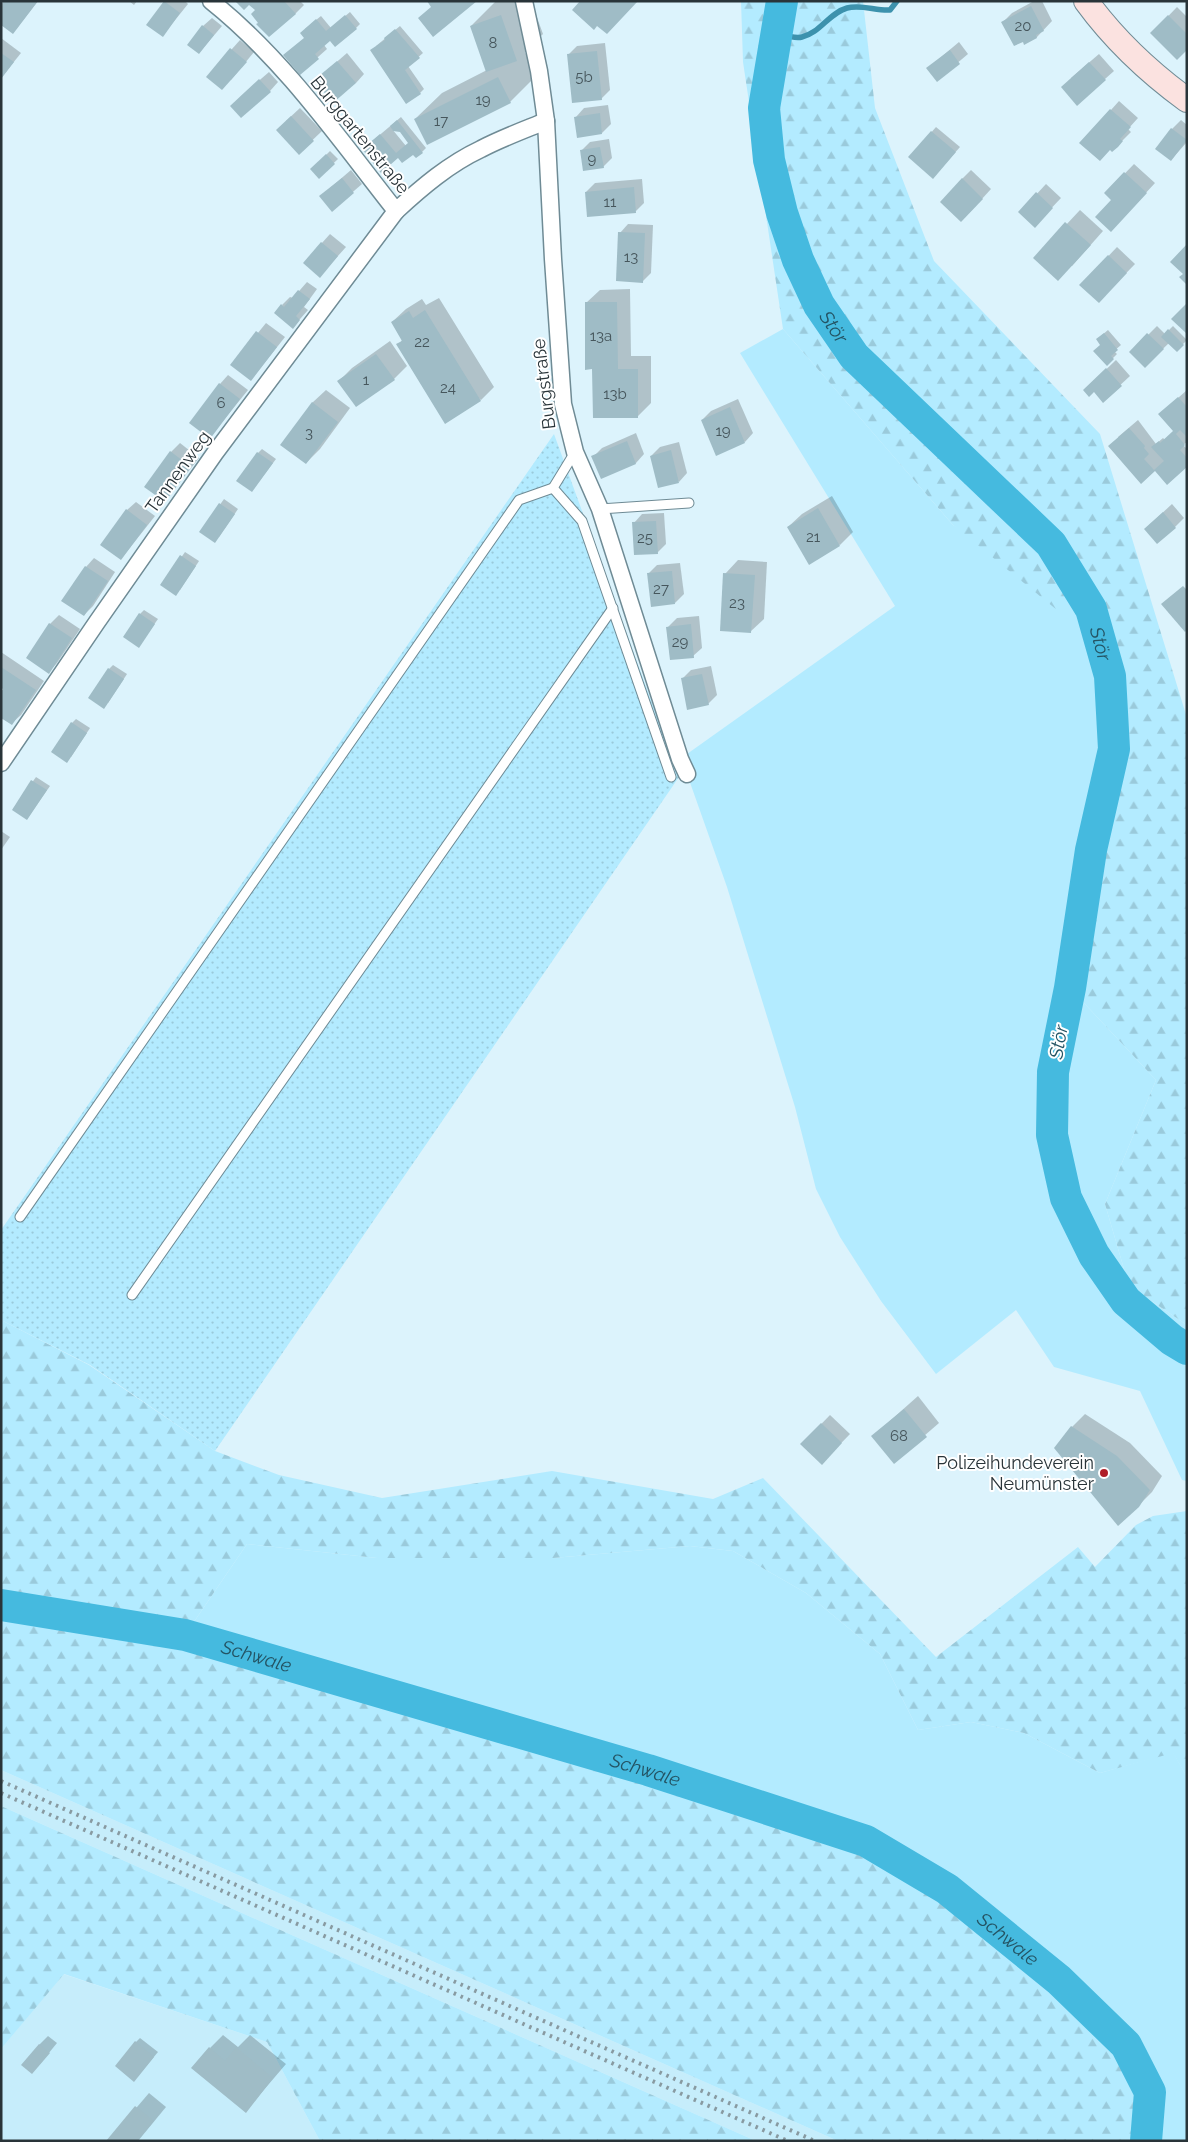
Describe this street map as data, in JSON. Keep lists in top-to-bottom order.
{
  "streets": {
    "street": ["Burggartenstraße", "Burgstraße", "Tannenweg"]
  },
  "crossings": [
    ["Burggartenstraße", "Burgstraße"],
    ["Burggartenstraße", "Tannenweg"]
  ],
  "water": ["Stör", "Schwale"],
  "places": ["Polizeihundeverein Neumünster"],
  "house_numbers": [
    "20",
    "8",
    "5b",
    "19",
    "17",
    "9",
    "11",
    "13",
    "13a",
    "22",
    "1",
    "24",
    "13b",
    "6",
    "19",
    "3",
    "21",
    "25",
    "27",
    "23",
    "29",
    "68"
  ]
}
